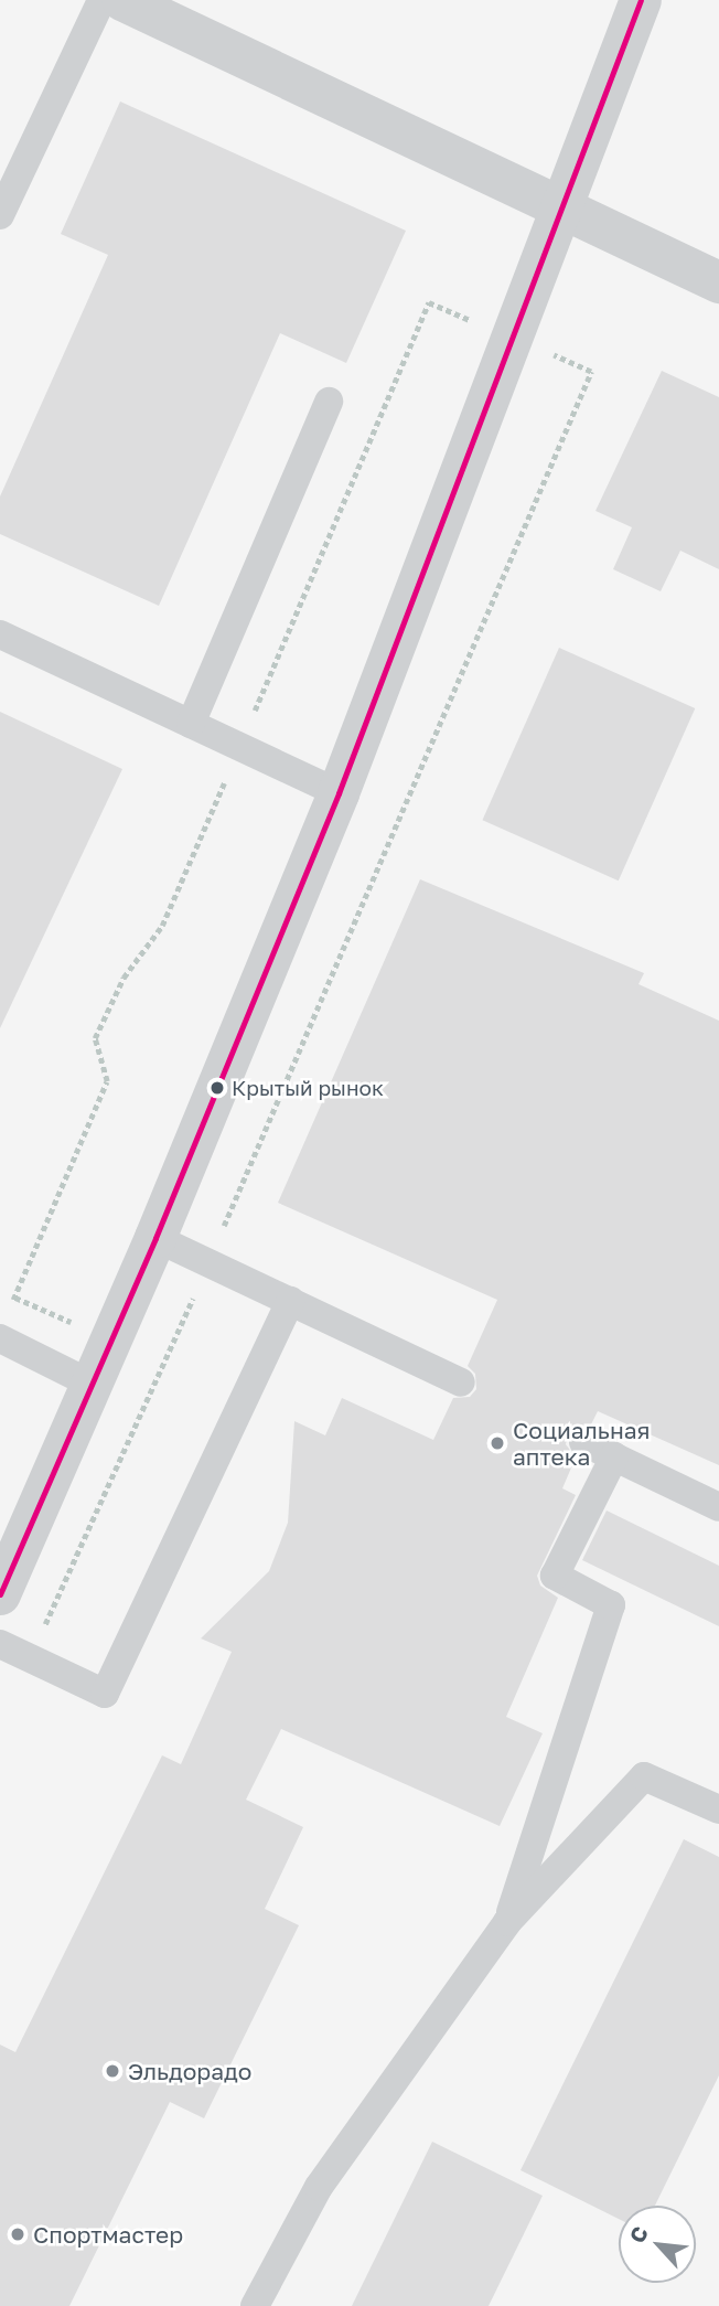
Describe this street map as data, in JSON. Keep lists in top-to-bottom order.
{
  "places": [
    "Крытый рынок",
    "Социальная аптека",
    "Эльдорадо",
    "Спортмастер"
  ],
  "north": "top left"
}
